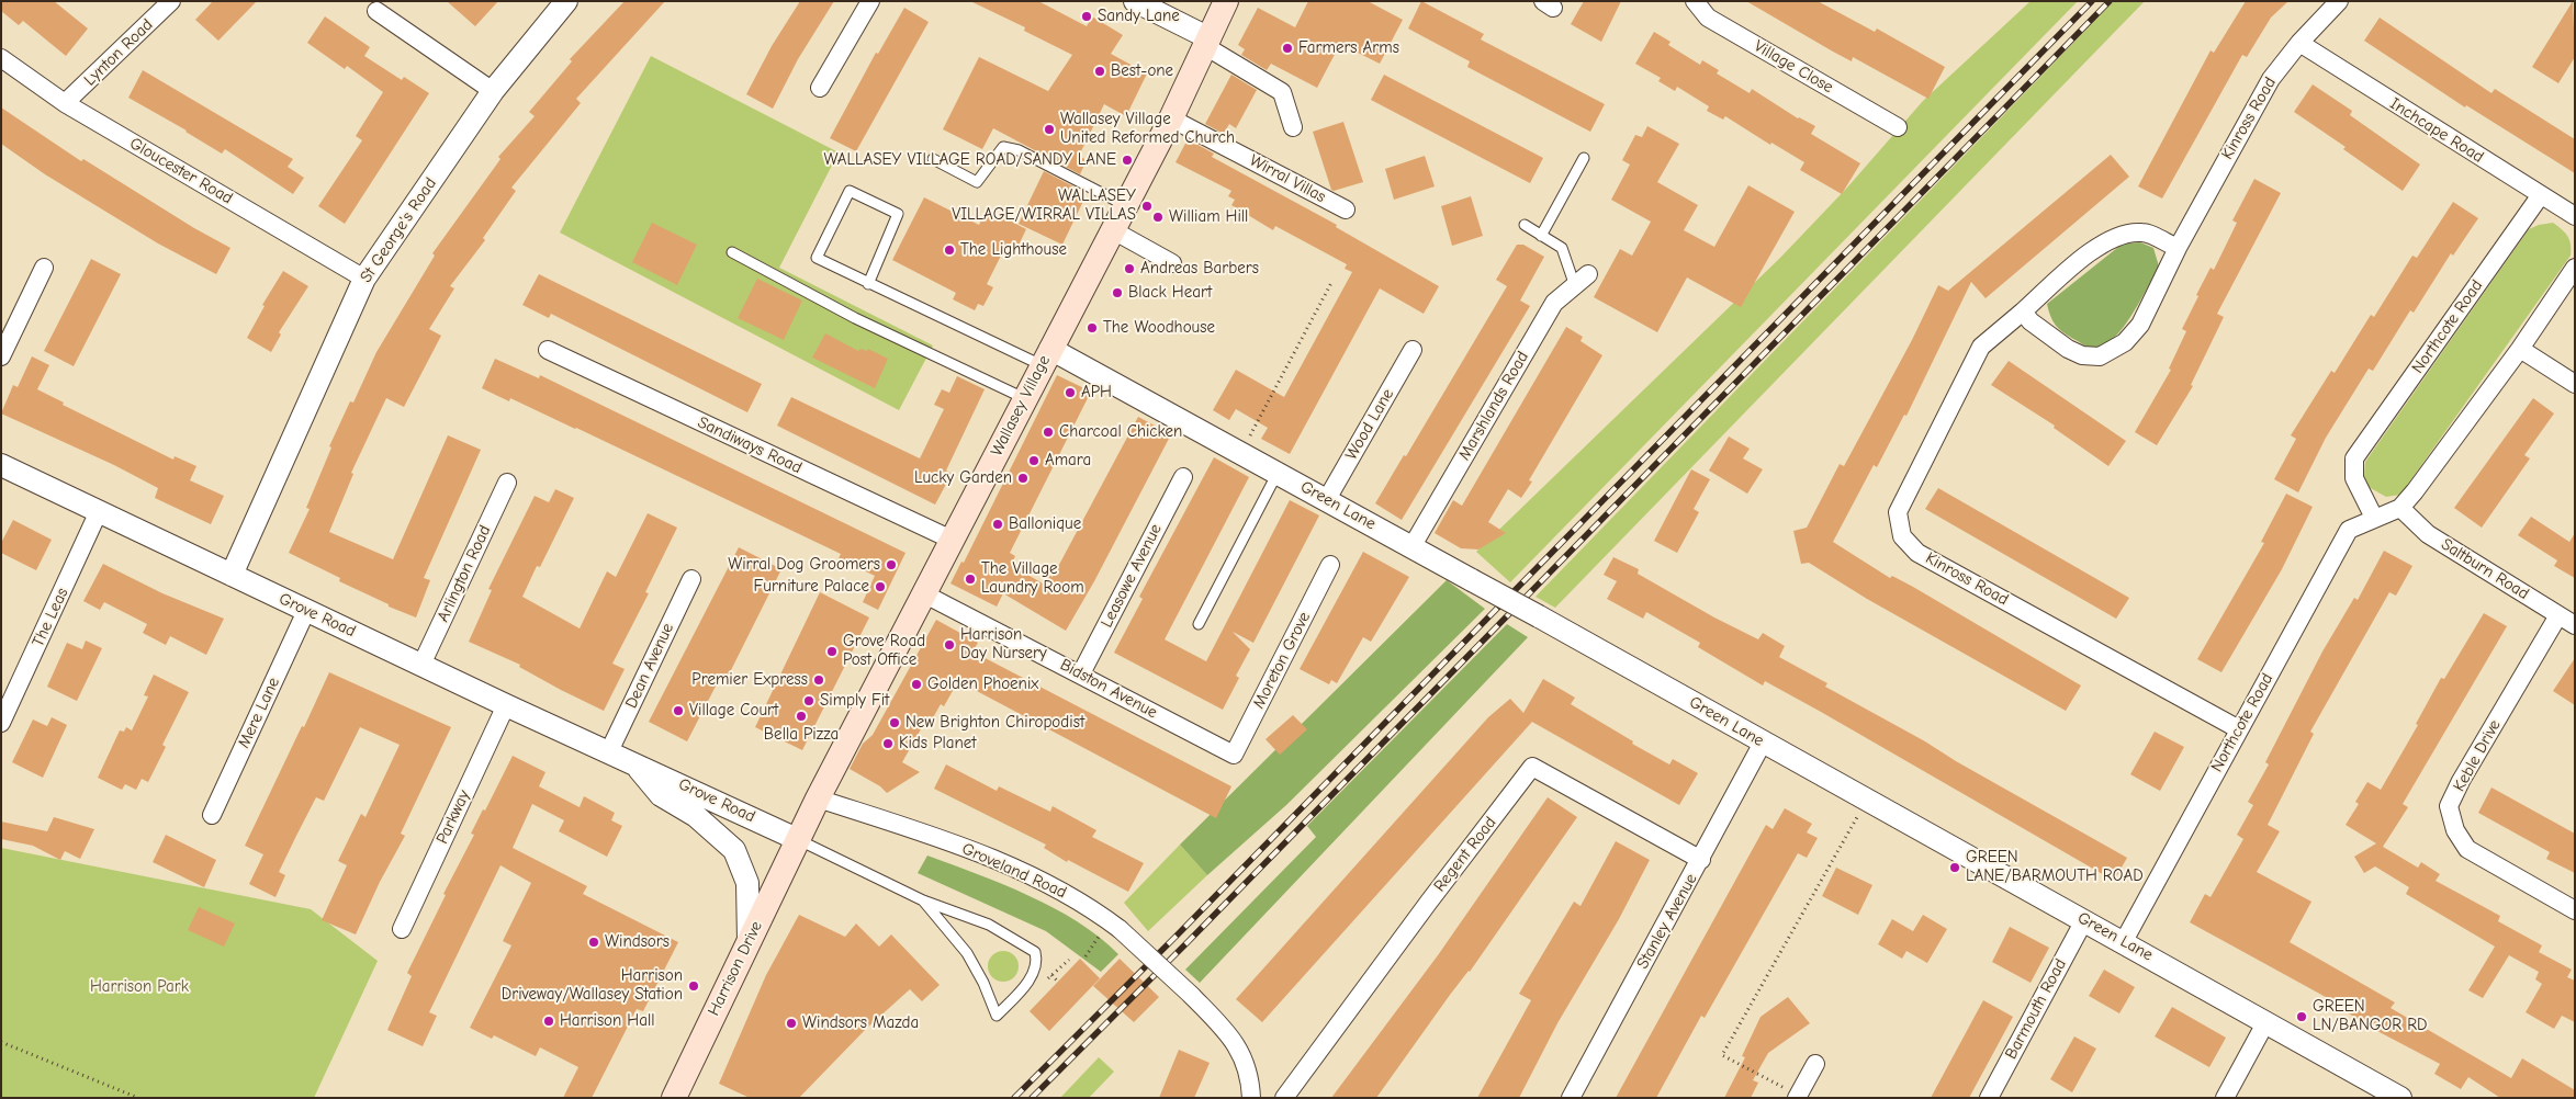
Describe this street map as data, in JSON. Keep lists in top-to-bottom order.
{
  "streets": {
    "main road": ["Wallasey Village", "Harrison Drive"],
    "street": [
      "Lynton Road",
      "Village Close",
      "Kinross Road",
      "Inchcape Road",
      "Gloucester Road",
      "Wirral Villas",
      "St George's Road",
      "Northcote Road",
      "Marshlands Road",
      "Wood Lane",
      "Sandiways Road",
      "Green Lane",
      "Saltburn Road",
      "Arlington Road",
      "Leasowe Avenue",
      "Grove Road",
      "The Leas",
      "Moreton Grove",
      "Dean Avenue",
      "Bidston Avenue",
      "Mere Lane",
      "Keble Drive",
      "Parkway",
      "Regent Road",
      "Groveland Road",
      "Stanley Avenue",
      "Barmouth Road"
    ]
  },
  "crossings": [
    ["Lynton Road", "Gloucester Road"],
    ["Kinross Road", "Inchcape Road"],
    ["Kinross Road", "Northcote Road"],
    ["Inchcape Road", "Northcote Road"],
    ["Gloucester Road", "St George's Road"],
    ["Wirral Villas", "Wallasey Village"],
    ["St George's Road", "Grove Road"],
    ["Northcote Road", "Green Lane"],
    ["Northcote Road", "Saltburn Road"],
    ["Wallasey Village", "Sandiways Road"],
    ["Wallasey Village", "Green Lane"],
    ["Wallasey Village", "Grove Road"],
    ["Wallasey Village", "Bidston Avenue"],
    ["Wallasey Village", "Groveland Road"],
    ["Wallasey Village", "Harrison Drive"],
    ["Marshlands Road", "Green Lane"],
    ["Wood Lane", "Green Lane"],
    ["Green Lane", "Stanley Avenue"],
    ["Green Lane", "Barmouth Road"],
    ["Saltburn Road", "Keble Drive"],
    ["Arlington Road", "Grove Road"],
    ["Leasowe Avenue", "Bidston Avenue"],
    ["Grove Road", "The Leas"],
    ["Grove Road", "Dean Avenue"],
    ["Grove Road", "Mere Lane"],
    ["Grove Road", "Parkway"],
    ["Grove Road", "Harrison Drive"],
    ["Moreton Grove", "Bidston Avenue"],
    ["Regent Road", "Stanley Avenue"]
  ],
  "parks": ["Harrison Park"],
  "places": [
    "Sandy Lane",
    "Farmers Arms",
    "Best-one",
    "Wallasey Village United Reformed Church",
    "WALLASEY VILLAGE ROAD/SANDY LANE",
    "WALLASEY VILLAGE/WIRRAL VILLAS",
    "William Hill",
    "The Lighthouse",
    "Andreas Barbers",
    "Black Heart",
    "The Woodhouse",
    "APH",
    "Charcoal Chicken",
    "Amara",
    "Lucky Garden",
    "Ballonique",
    "Wirral Dog Groomers",
    "The Village Laundry Room",
    "Furniture Palace",
    "Harrison Day Nursery",
    "Grove Road Post Office",
    "Premier Express",
    "Golden Phoenix",
    "Simply Fit",
    "Village Court",
    "Bella Pizza",
    "New Brighton Chiropodist",
    "Kids Planet",
    "GREEN LANE/BARMOUTH ROAD",
    "Windsors",
    "Harrison Driveway/Wallasey Station",
    "GREEN LN/BANGOR RD",
    "Harrison Hall",
    "Windsors Mazda"
  ]
}
